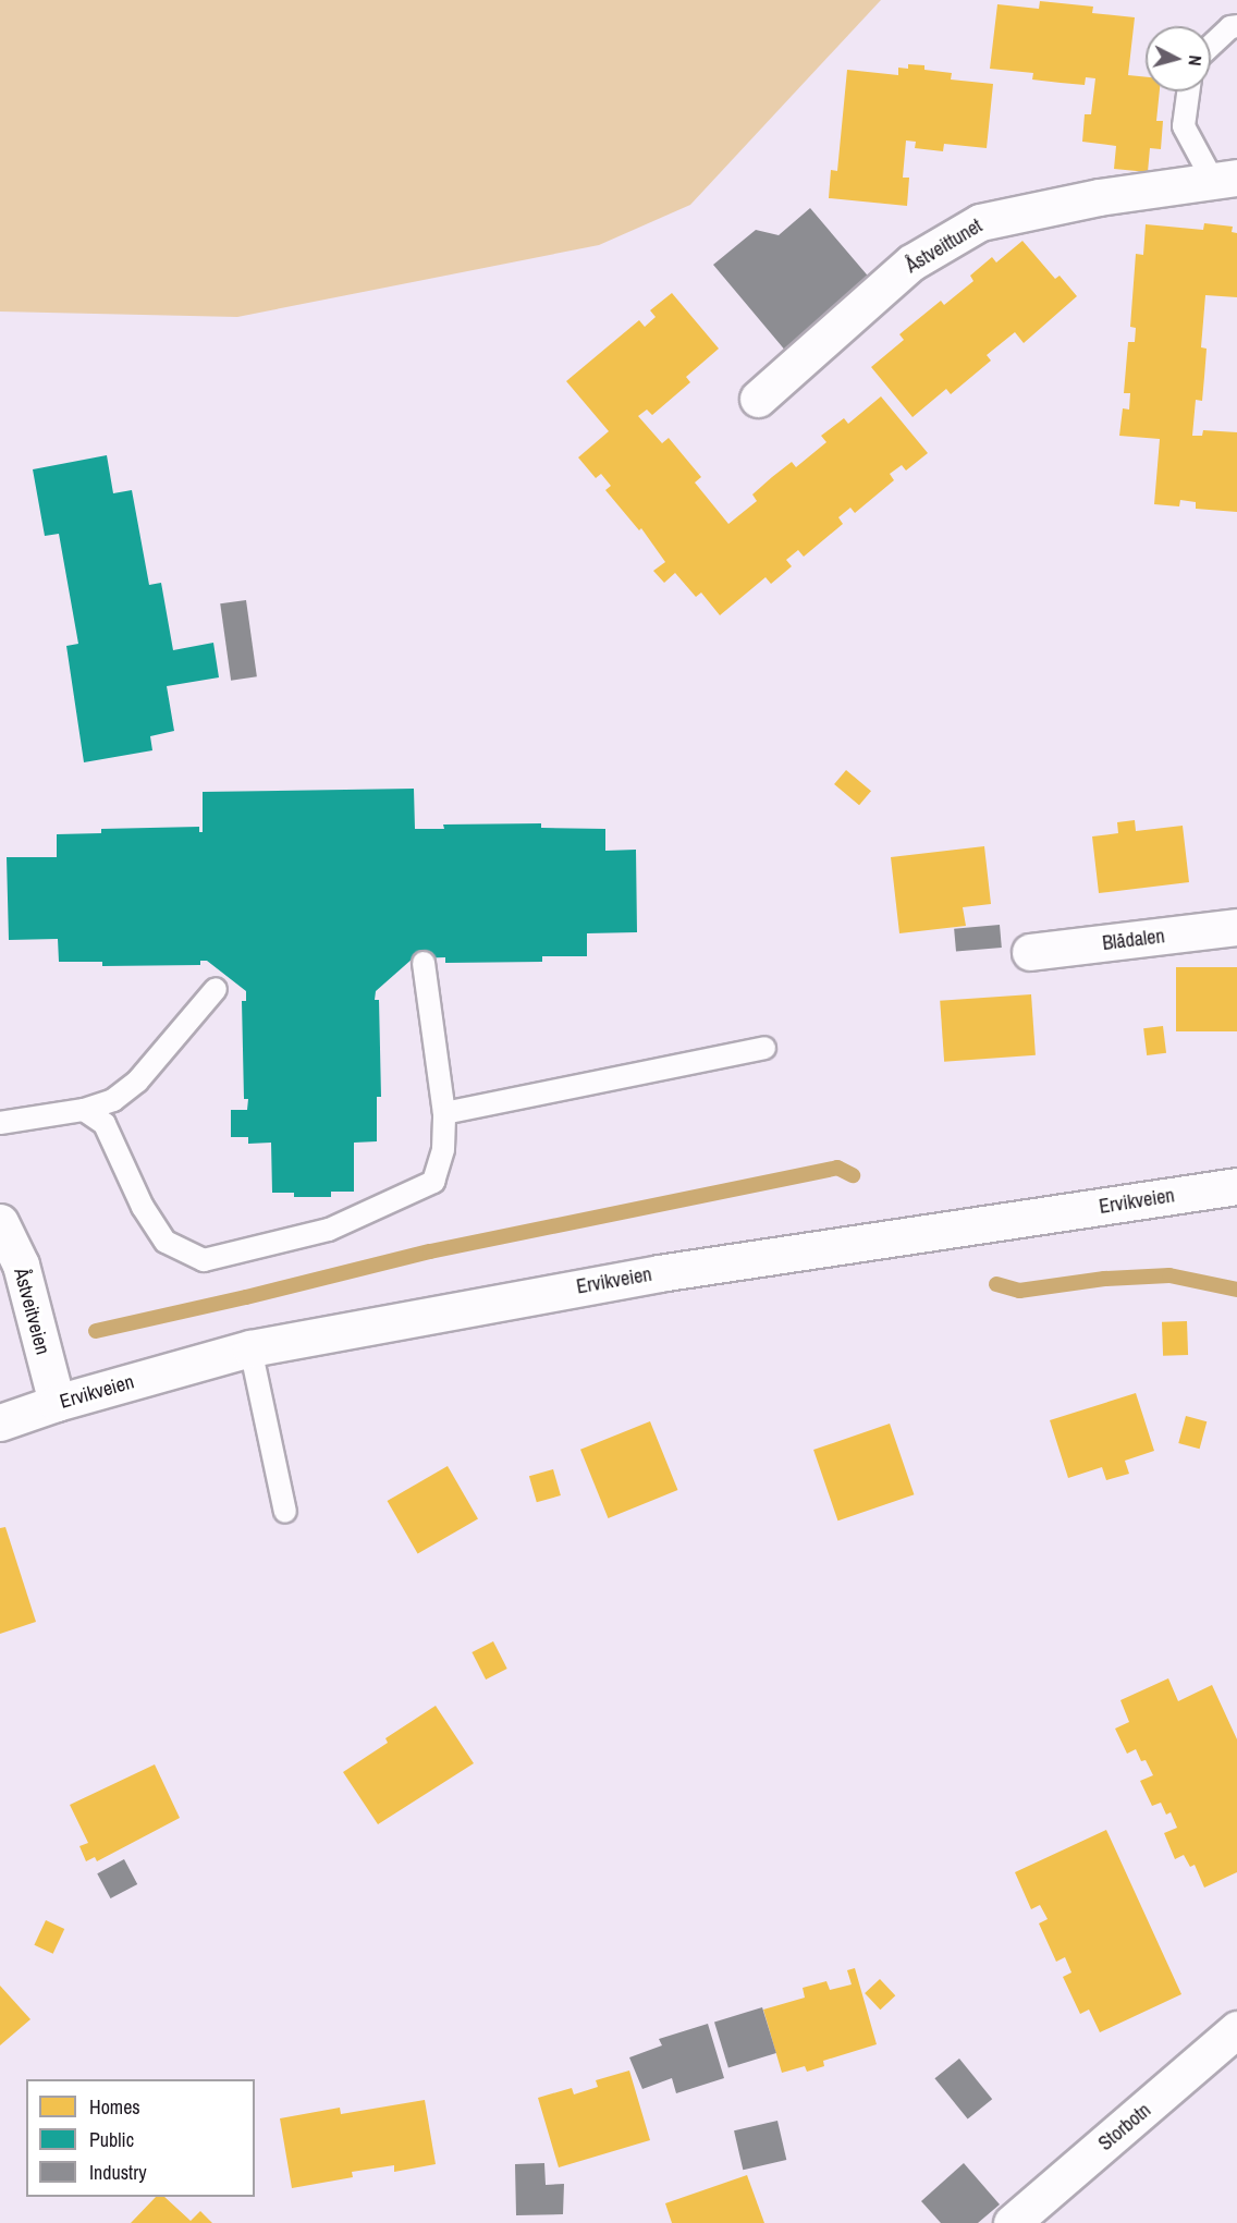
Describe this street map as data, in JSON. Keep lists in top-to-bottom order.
{
  "streets": {
    "main road": [
      "Åstveittunet",
      "Blådalen",
      "Ervikveien",
      "Åstveitveien",
      "Storbotn"
    ]
  },
  "crossings": [
    ["Ervikveien", "Åstveitveien"]
  ],
  "legend": ["Homes", "Public", "Industry"],
  "north": "right"
}
